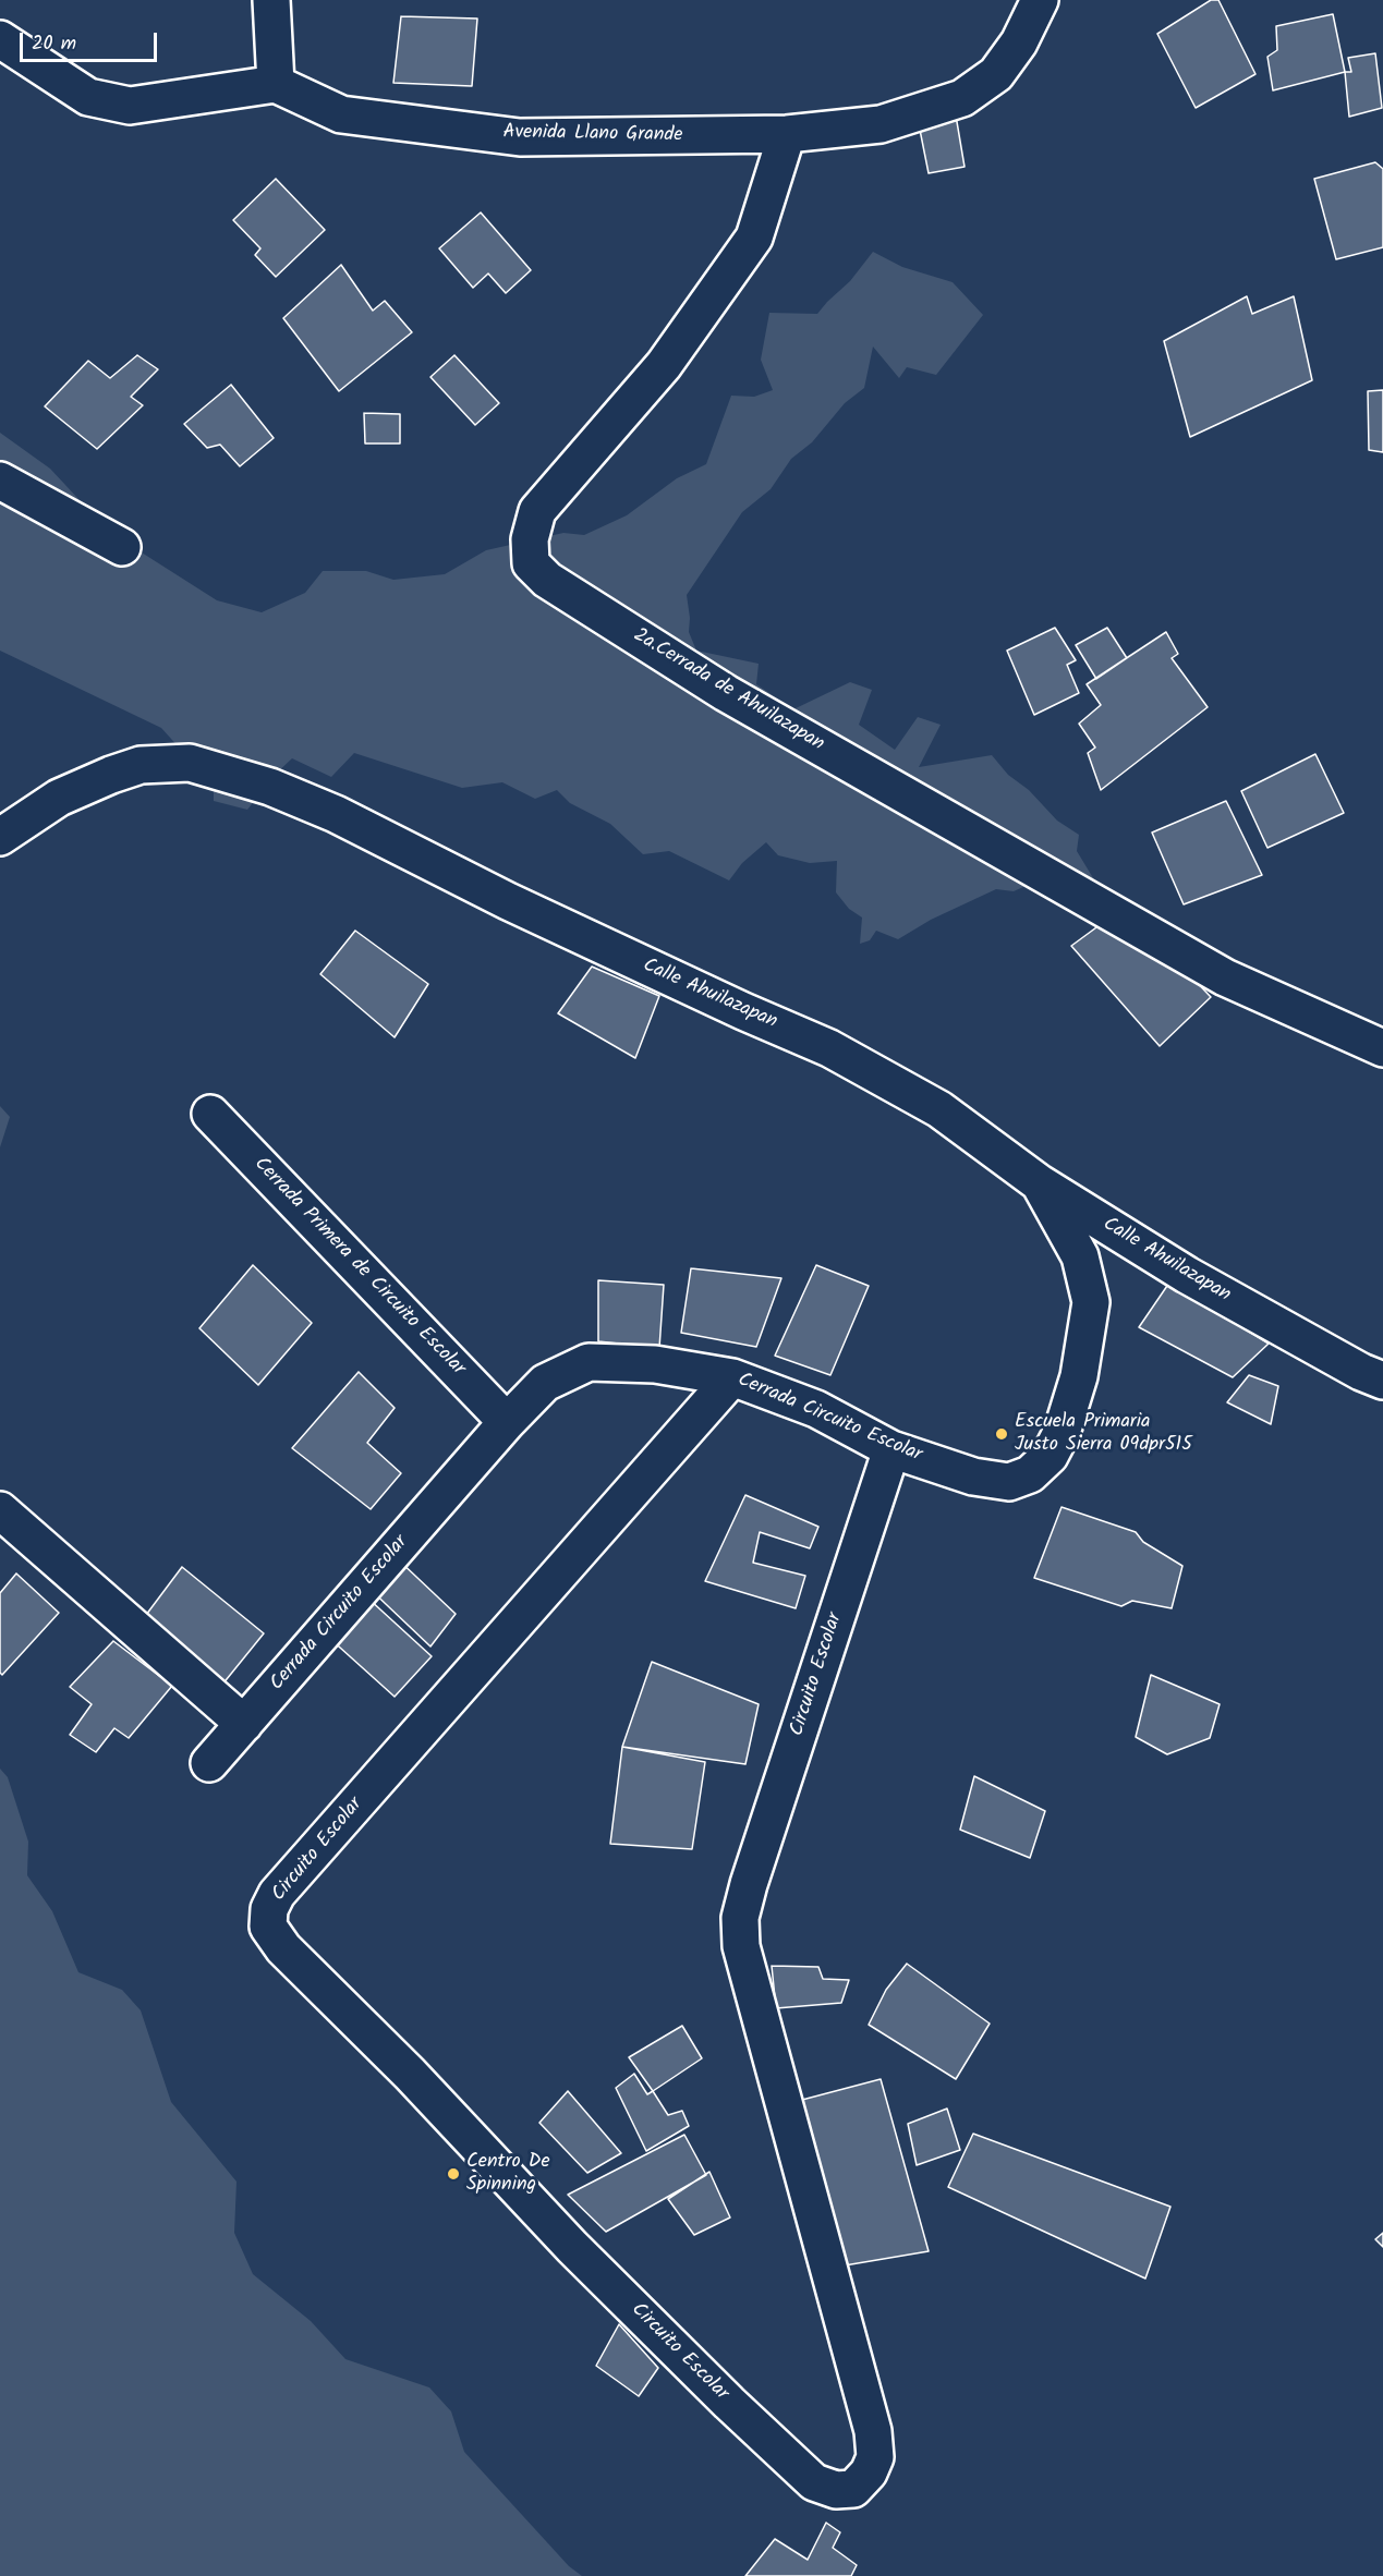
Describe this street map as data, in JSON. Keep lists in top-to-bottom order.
{
  "streets": {
    "street": [
      "Avenida Llano Grande",
      "2a.Cerrada de Ahuilazapan",
      "Calle Ahuilazapan",
      "Cerrada Primera de Circuito Escolar",
      "Cerrada Circuito Escolar",
      "Circuito Escolar"
    ]
  },
  "crossings": [
    ["Avenida Llano Grande", "2a.Cerrada de Ahuilazapan"],
    ["Calle Ahuilazapan", "Cerrada Circuito Escolar"],
    ["Cerrada Primera de Circuito Escolar", "Cerrada Circuito Escolar"],
    ["Cerrada Circuito Escolar", "Circuito Escolar"]
  ],
  "places": ["Escuela Primaria Justo Sierra 09dpr515", "Centro De Spinning"],
  "scale_bar": "20 m"
}
